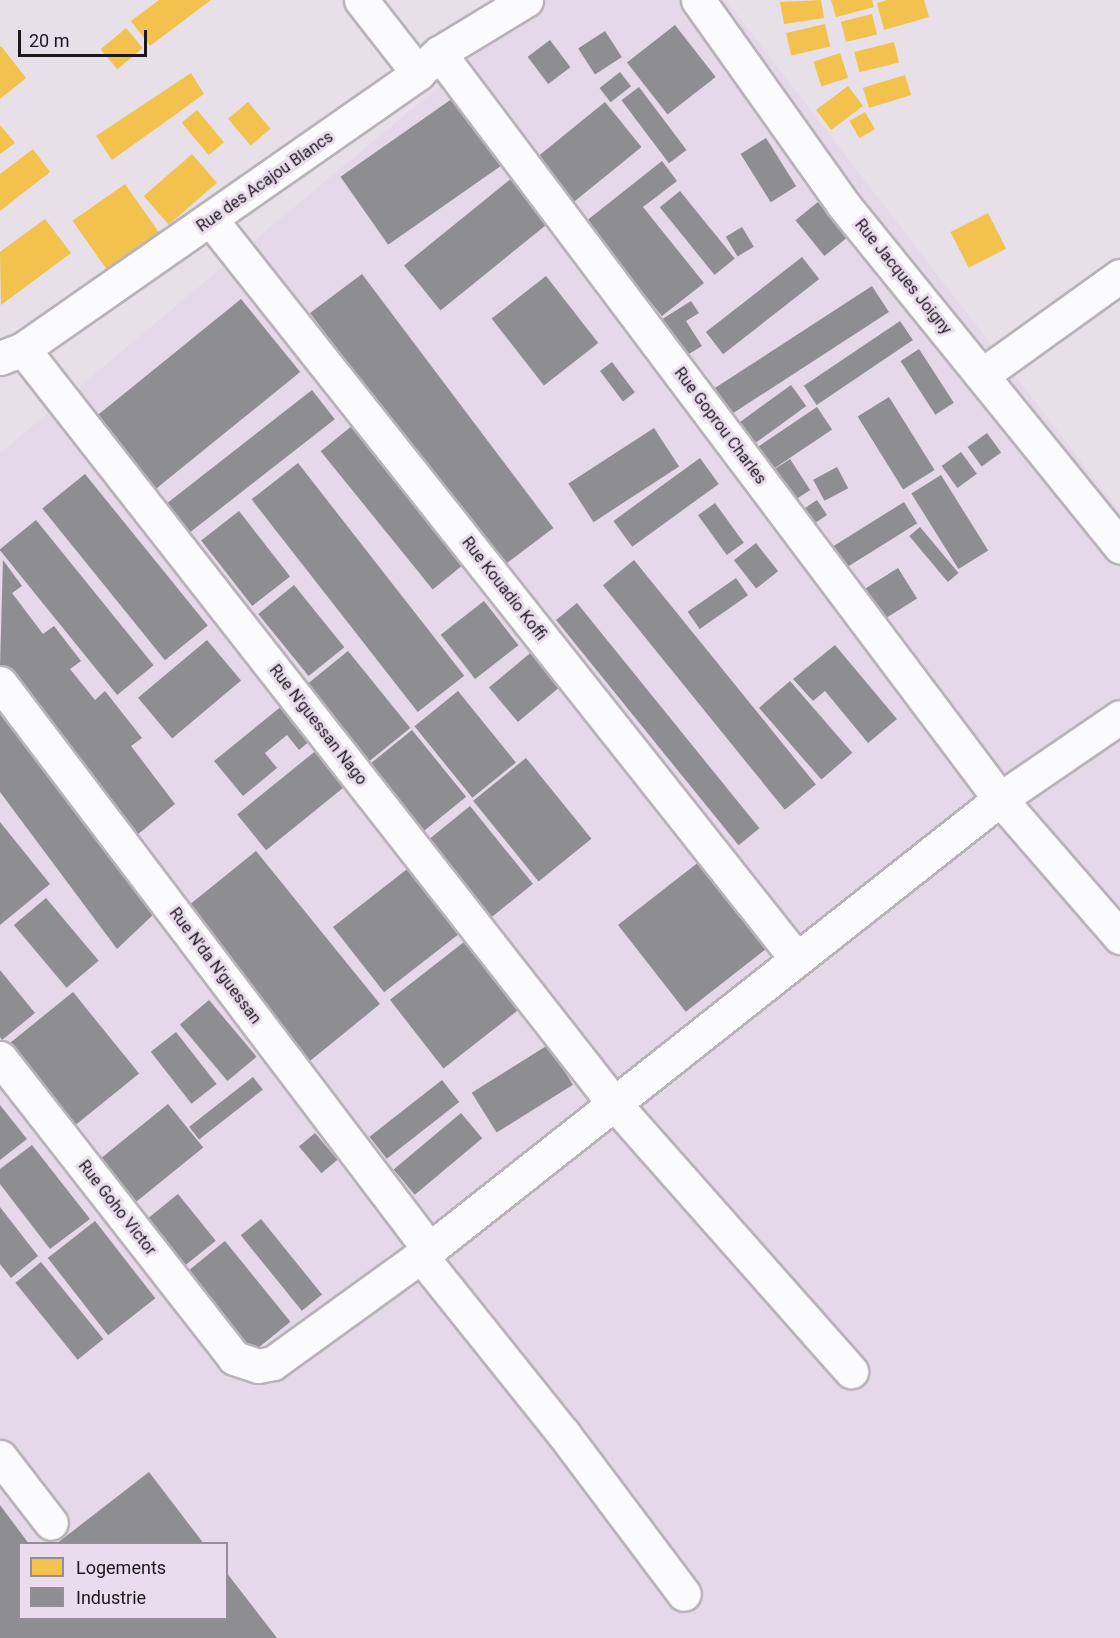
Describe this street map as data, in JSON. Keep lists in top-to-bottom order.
{
  "streets": {
    "street": [
      "Rue des Acajou Blancs",
      "Rue Jacques Joigny",
      "Rue Goprou Charles",
      "Rue Kouadio Koffi",
      "Rue N'guessan Nago",
      "Rue N'da N'guessan",
      "Rue Goho Victor"
    ]
  },
  "crossings": [
    ["Rue des Acajou Blancs", "Rue Goprou Charles"],
    ["Rue des Acajou Blancs", "Rue Kouadio Koffi"],
    ["Rue des Acajou Blancs", "Rue N'guessan Nago"],
    ["Rue N'da N'guessan", "Rue Goho Victor"]
  ],
  "legend": ["Logements", "Industrie"],
  "scale_bar": "20 m"
}
